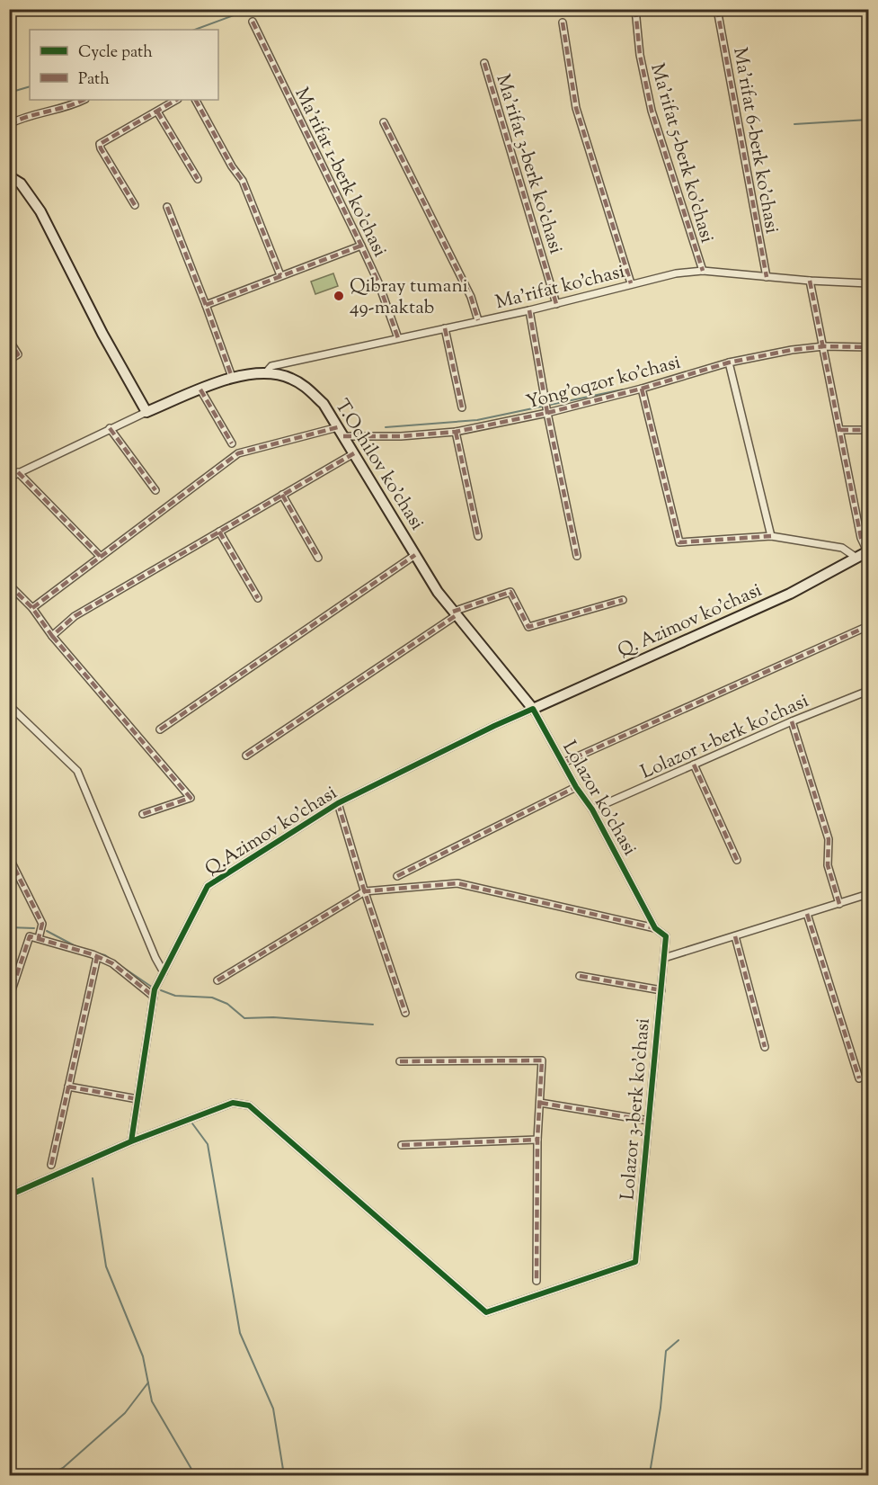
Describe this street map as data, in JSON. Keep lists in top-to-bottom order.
{
  "streets": {
    "main road": ["T.Ochilov ko'chasi", "Q. Azimov ko'chasi"],
    "street": [
      "Ma’rifat 6-berk ko'chasi",
      "Ma’rifat 5-berk ko'chasi",
      "Ma’rifat 3-berk ko'chasi",
      "Ma’rifat 1-berk ko'chasi",
      "Ma'rifat ko'chasi",
      "Yong'oqzor ko'chasi",
      "Lolazor 1-berk ko'chasi",
      "Lolazor ko'chasi",
      "Q.Azimov ko'chasi",
      "Lolazor 3-berk ko'chasi"
    ]
  },
  "crossings": [
    ["Ma’rifat 6-berk ko'chasi", "Ma'rifat ko'chasi"],
    ["Ma’rifat 5-berk ko'chasi", "Ma'rifat ko'chasi"],
    ["Ma’rifat 3-berk ko'chasi", "Ma'rifat ko'chasi"],
    ["Ma’rifat 1-berk ko'chasi", "Ma'rifat ko'chasi"],
    ["Ma'rifat ko'chasi", "T.Ochilov ko'chasi"],
    ["Yong'oqzor ko'chasi", "T.Ochilov ko'chasi"],
    ["T.Ochilov ko'chasi", "Q. Azimov ko'chasi"],
    ["T.Ochilov ko'chasi", "Lolazor ko'chasi"],
    ["T.Ochilov ko'chasi", "Q.Azimov ko'chasi"],
    ["Q. Azimov ko'chasi", "Lolazor ko'chasi"],
    ["Q. Azimov ko'chasi", "Q.Azimov ko'chasi"],
    ["Lolazor 1-berk ko'chasi", "Lolazor ko'chasi"],
    ["Lolazor ko'chasi", "Q.Azimov ko'chasi"],
    ["Lolazor ko'chasi", "Lolazor 3-berk ko'chasi"],
    ["Q.Azimov ko'chasi", "Lolazor 3-berk ko'chasi"]
  ],
  "places": ["Qibray tumani 49-maktab"],
  "legend": ["Cycle path", "Path"]
}
